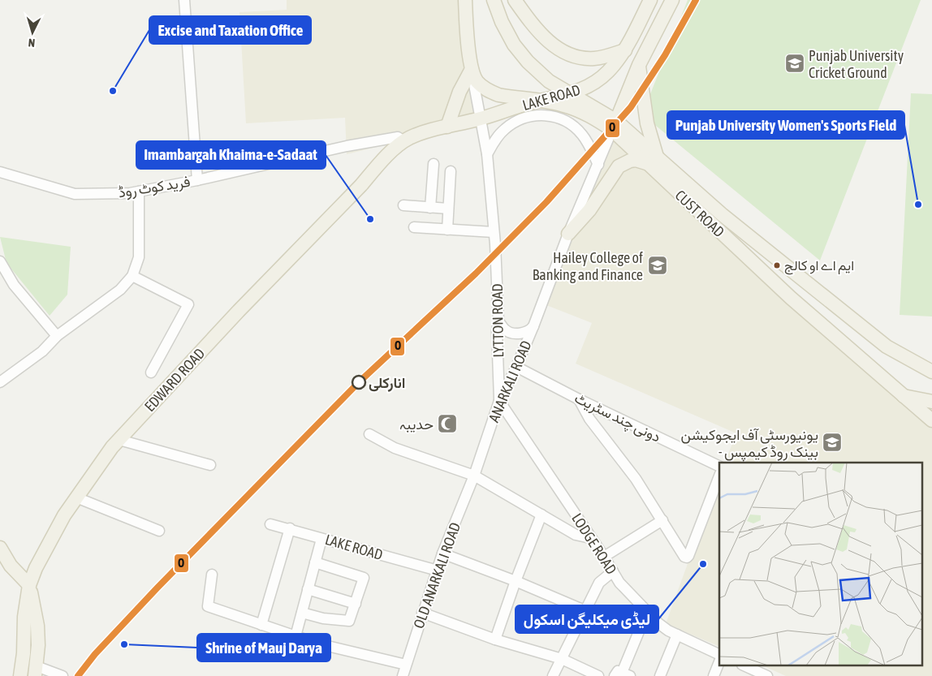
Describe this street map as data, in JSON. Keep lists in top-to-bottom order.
{
  "streets": {
    "main road": ["LAKE ROAD", "CUST ROAD", "EDWARD ROAD"],
    "street": [
      "فرید کوٹ روڈ",
      "LYTTON ROAD",
      "ANARKALI ROAD",
      "دونی چند سٹریٹ",
      "LODGE ROAD",
      "OLD ANARKALI ROAD"
    ]
  },
  "crossings": [
    ["LAKE ROAD", "فرید کوٹ روڈ"],
    ["LAKE ROAD", "CUST ROAD"],
    ["LAKE ROAD", "LYTTON ROAD"],
    ["LAKE ROAD", "EDWARD ROAD"],
    ["LAKE ROAD", "OLD ANARKALI ROAD"],
    ["فرید کوٹ روڈ", "EDWARD ROAD"],
    ["CUST ROAD", "LYTTON ROAD"],
    ["CUST ROAD", "ANARKALI ROAD"],
    ["LYTTON ROAD", "ANARKALI ROAD"],
    ["LYTTON ROAD", "LODGE ROAD"],
    ["ANARKALI ROAD", "دونی چند سٹریٹ"],
    ["ANARKALI ROAD", "LODGE ROAD"],
    ["ANARKALI ROAD", "OLD ANARKALI ROAD"]
  ],
  "places": {
    "school or university": ["Punjab University Cricket Ground", "Hailey College of Banking and Finance", "یونیورسٹی آف ایجوکیشن - بینک روڈ کیمپس"],
    "other": [
      "Excise and Taxation Office",
      "Punjab University Women's Sports Field",
      "Imambargah Khaima-e-Sadaat",
      "ایم اے او کالج",
      "انارکلی",
      "لیڈی میکلیگن اسکول",
      "Shrine of Mauj Darya"
    ],
    "mosque": ["حدیبہ"]
  },
  "lines": ["transit line O"],
  "north": "bottom"
}
